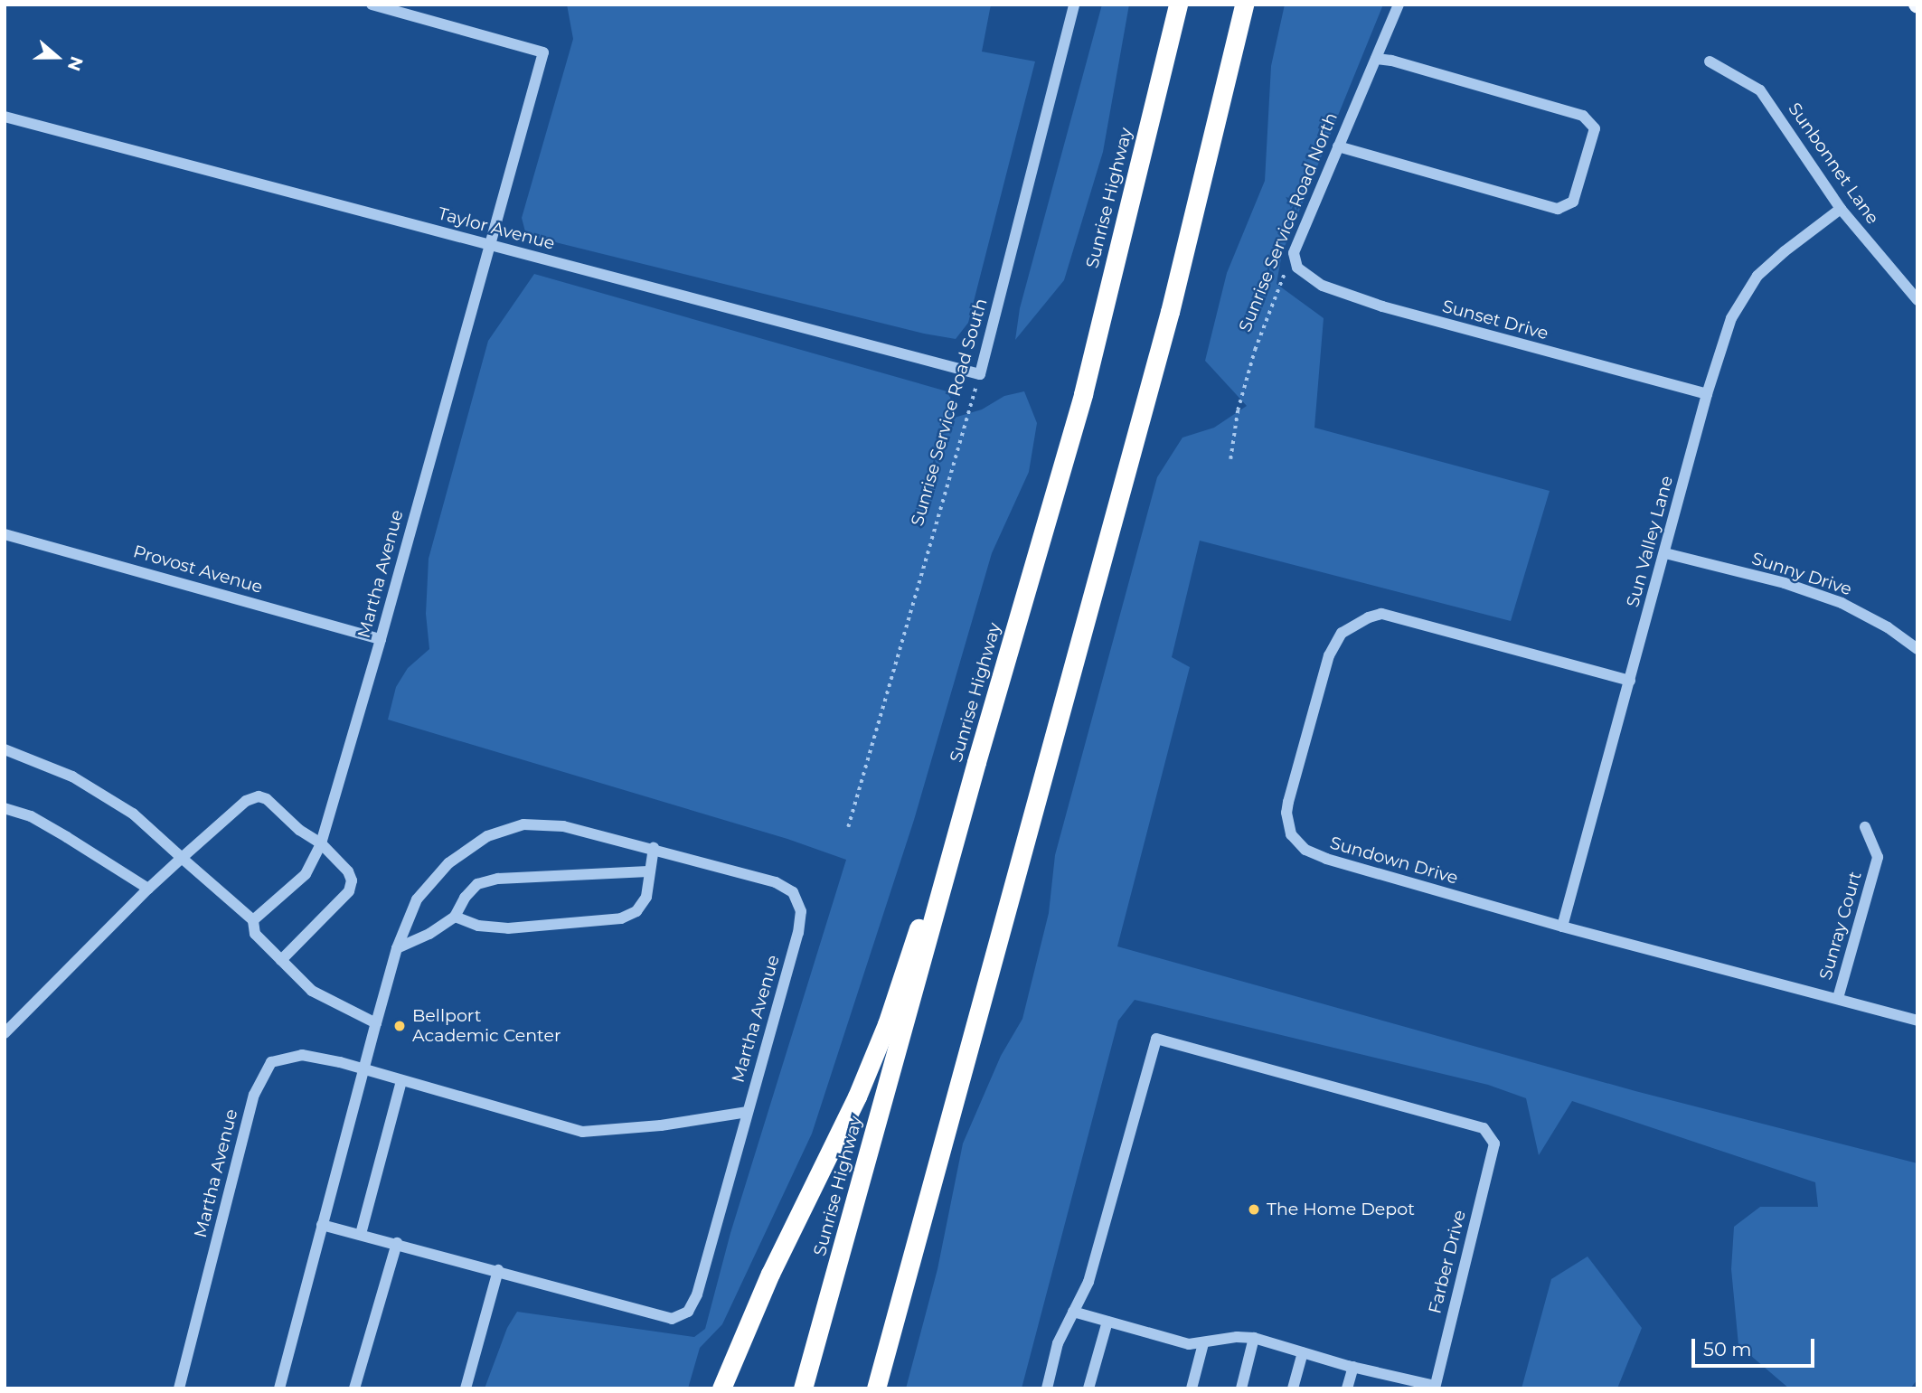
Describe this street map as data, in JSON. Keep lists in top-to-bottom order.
{
  "streets": {
    "highway": ["Sunrise Highway"],
    "street": [
      "Sunbonnet Lane",
      "Sunrise Service Road North",
      "Taylor Avenue",
      "Sunset Drive",
      "Sunrise Service Road South",
      "Sun Valley Lane",
      "Provost Avenue",
      "Martha Avenue",
      "Sunny Drive",
      "Sundown Drive",
      "Sunray Court",
      "Farber Drive"
    ]
  },
  "crossings": [
    ["Sunbonnet Lane", "Sun Valley Lane"],
    ["Sunrise Service Road North", "Sunset Drive"],
    ["Taylor Avenue", "Sunrise Service Road South"],
    ["Taylor Avenue", "Martha Avenue"],
    ["Sunset Drive", "Sun Valley Lane"],
    ["Sun Valley Lane", "Sunny Drive"],
    ["Sun Valley Lane", "Sundown Drive"],
    ["Provost Avenue", "Martha Avenue"],
    ["Sundown Drive", "Sunray Court"]
  ],
  "places": ["Bellport Academic Center", "The Home Depot"],
  "scale_bar": "50 m",
  "north": "right"
}
